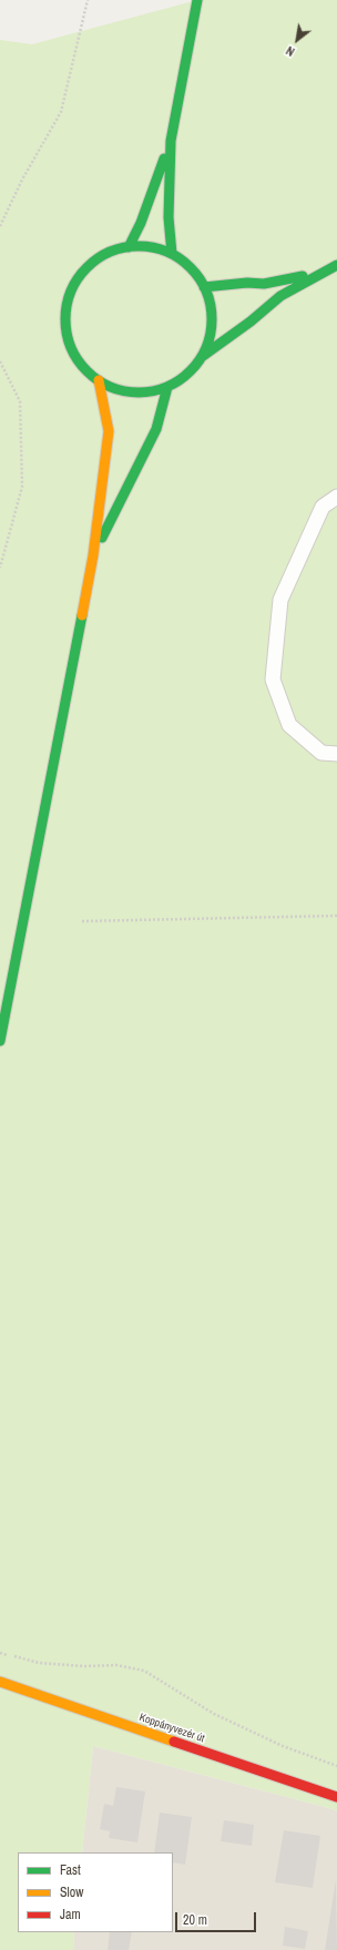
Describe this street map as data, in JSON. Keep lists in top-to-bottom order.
{
  "streets": {
    "main road": ["Koppányvezér út"]
  },
  "legend": ["Fast", "Slow", "Jam"],
  "scale_bar": "20 m",
  "north": "bottom left"
}
